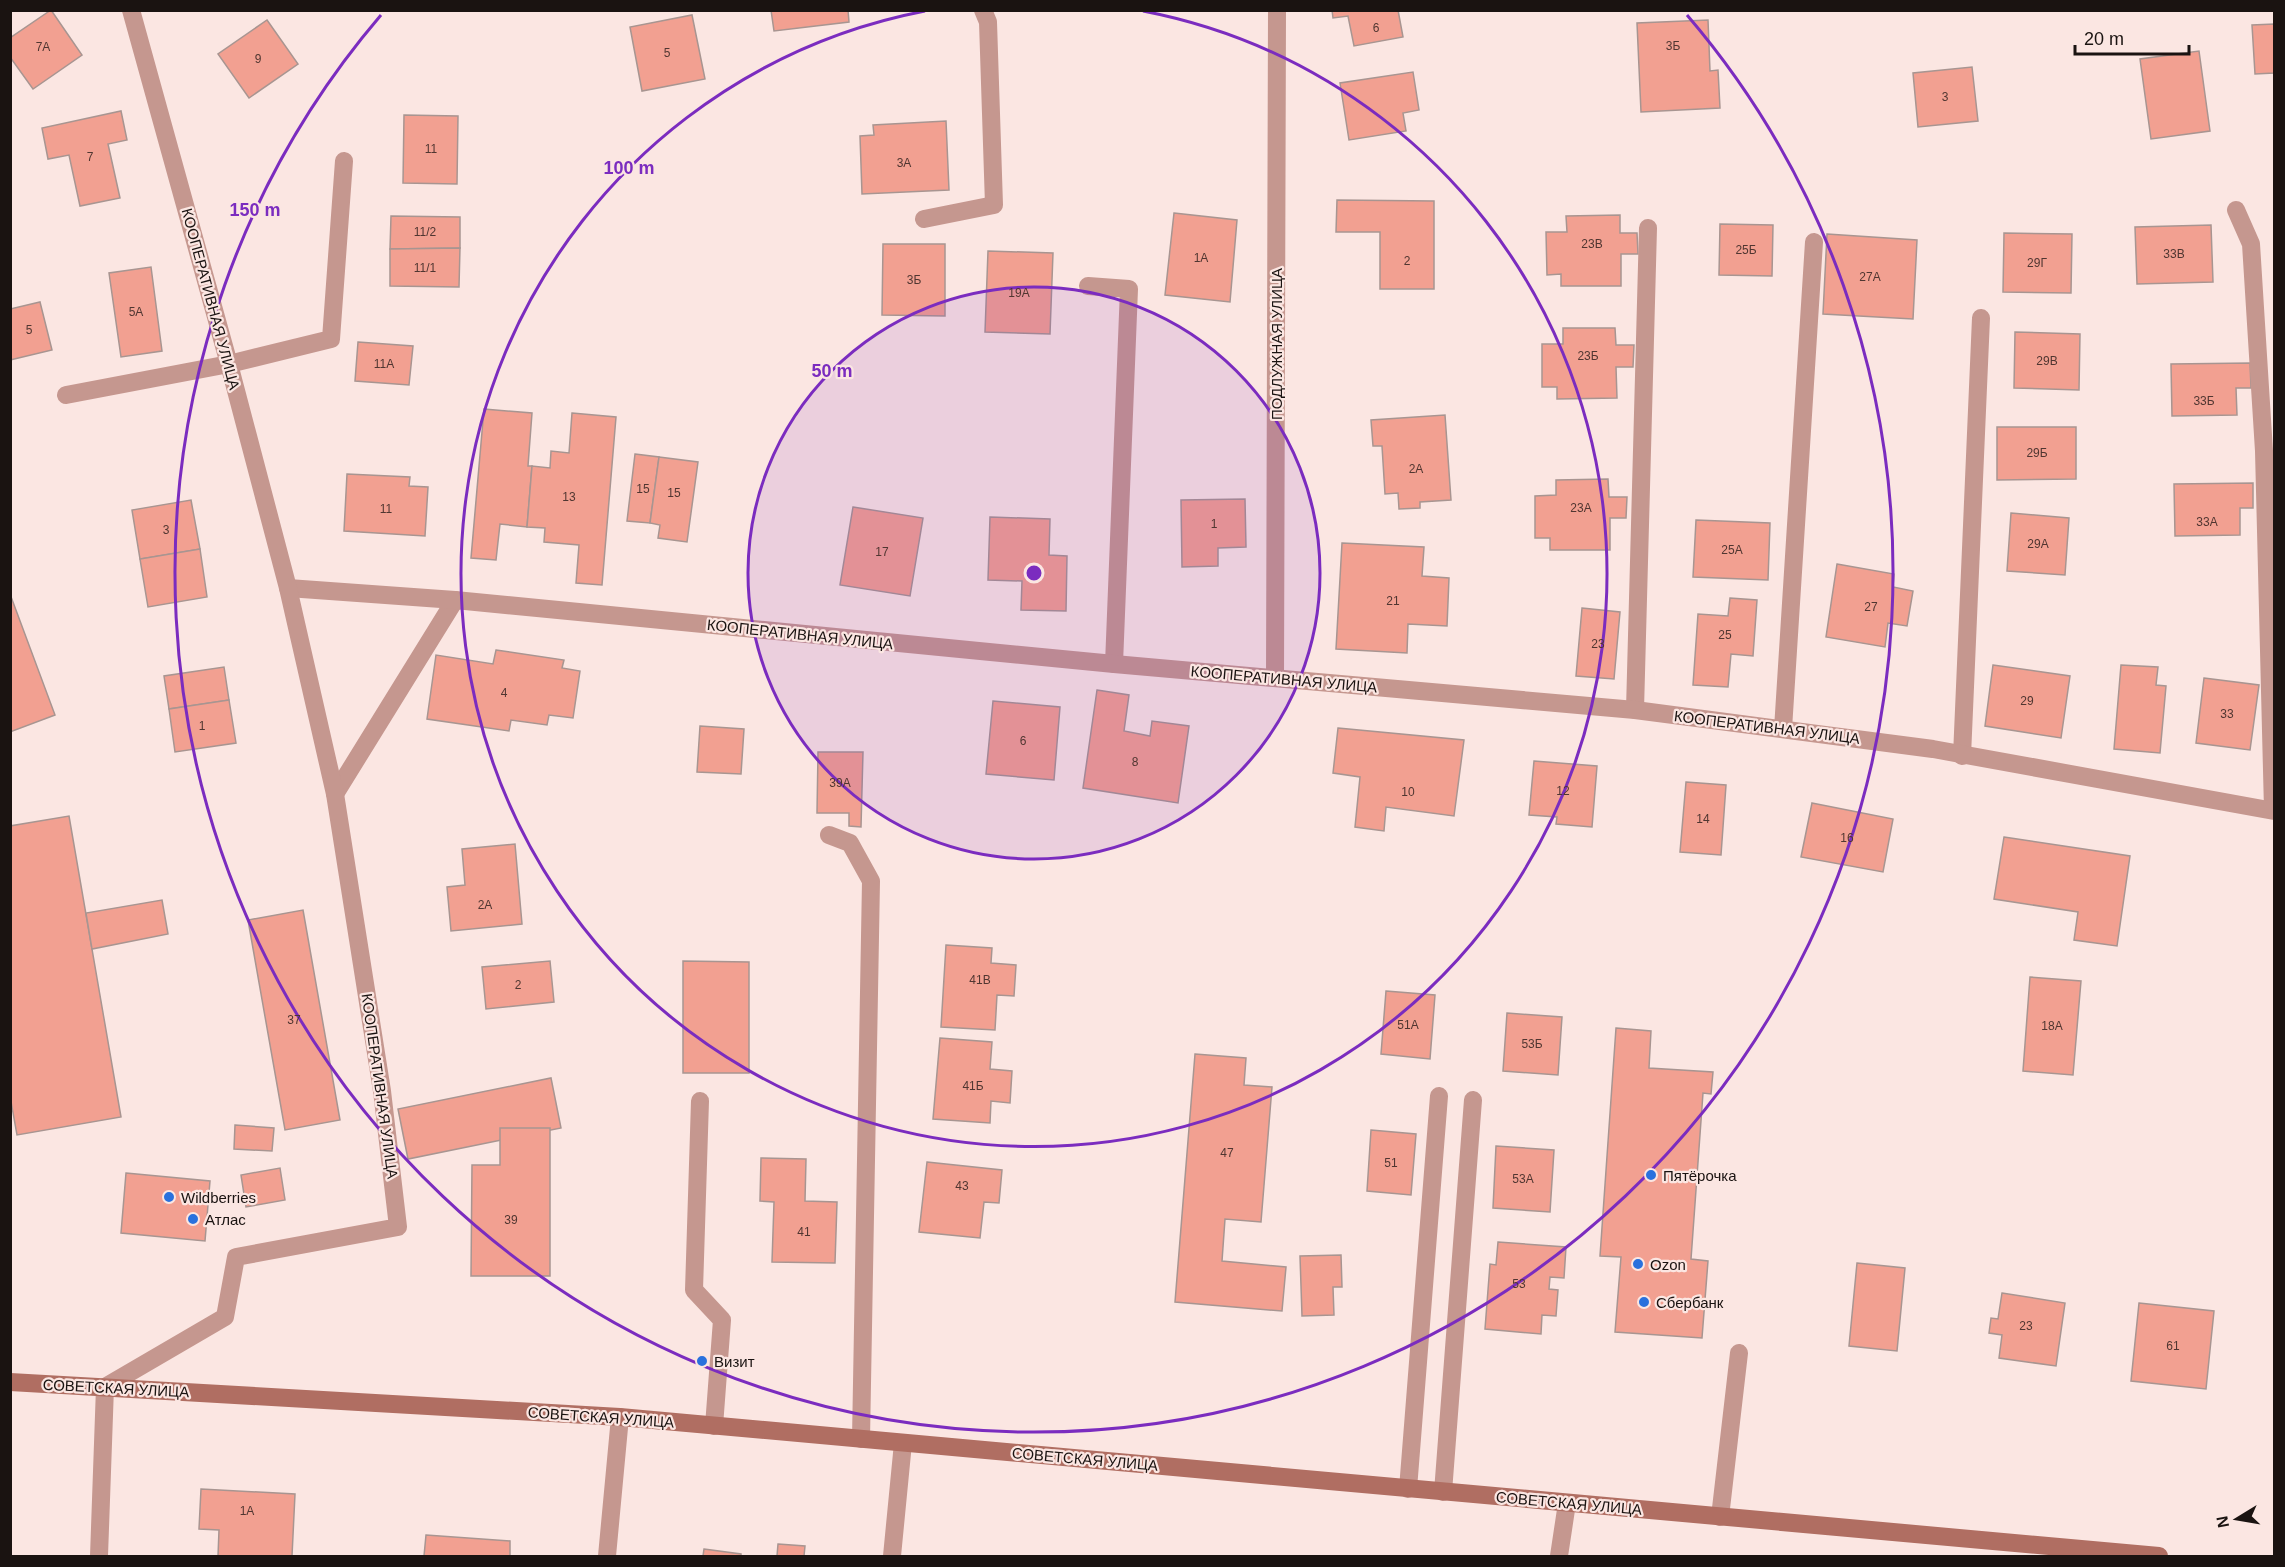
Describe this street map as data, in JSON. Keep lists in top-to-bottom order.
{
  "streets": {
    "street": ["КООПЕРАТИВНАЯ УЛИЦА", "ПОДЛУЖНАЯ УЛИЦА", "СОВЕТСКАЯ УЛИЦА"]
  },
  "crossings": [
    ["КООПЕРАТИВНАЯ УЛИЦА", "ПОДЛУЖНАЯ УЛИЦА"],
    ["КООПЕРАТИВНАЯ УЛИЦА", "СОВЕТСКАЯ УЛИЦА"]
  ],
  "places": [
    "Пятёрочка",
    "Wildberries",
    "Атлас",
    "Ozon",
    "Сбербанк",
    "Визит"
  ],
  "house_numbers": [
    "6",
    "3Б",
    "7А",
    "5",
    "9",
    "3",
    "11",
    "7",
    "3А",
    "11/2",
    "23В",
    "25Б",
    "33В",
    "1А",
    "2",
    "29Г",
    "11/1",
    "27А",
    "3Б",
    "19А",
    "5А",
    "5",
    "23Б",
    "29В",
    "11А",
    "33Б",
    "29Б",
    "2А",
    "15",
    "15",
    "13",
    "23А",
    "11",
    "33А",
    "1",
    "3",
    "29А",
    "25А",
    "17",
    "21",
    "27",
    "25",
    "23",
    "4",
    "29",
    "33",
    "1",
    "6",
    "8",
    "39А",
    "12",
    "10",
    "14",
    "16",
    "2А",
    "41В",
    "2",
    "37",
    "51А",
    "18А",
    "53Б",
    "41Б",
    "47",
    "51",
    "53А",
    "43",
    "39",
    "41",
    "53",
    "23",
    "61",
    "1А"
  ],
  "scale_bar": "20 m",
  "north": "left",
  "rings": ["100 m", "150 m", "50 m"]
}
